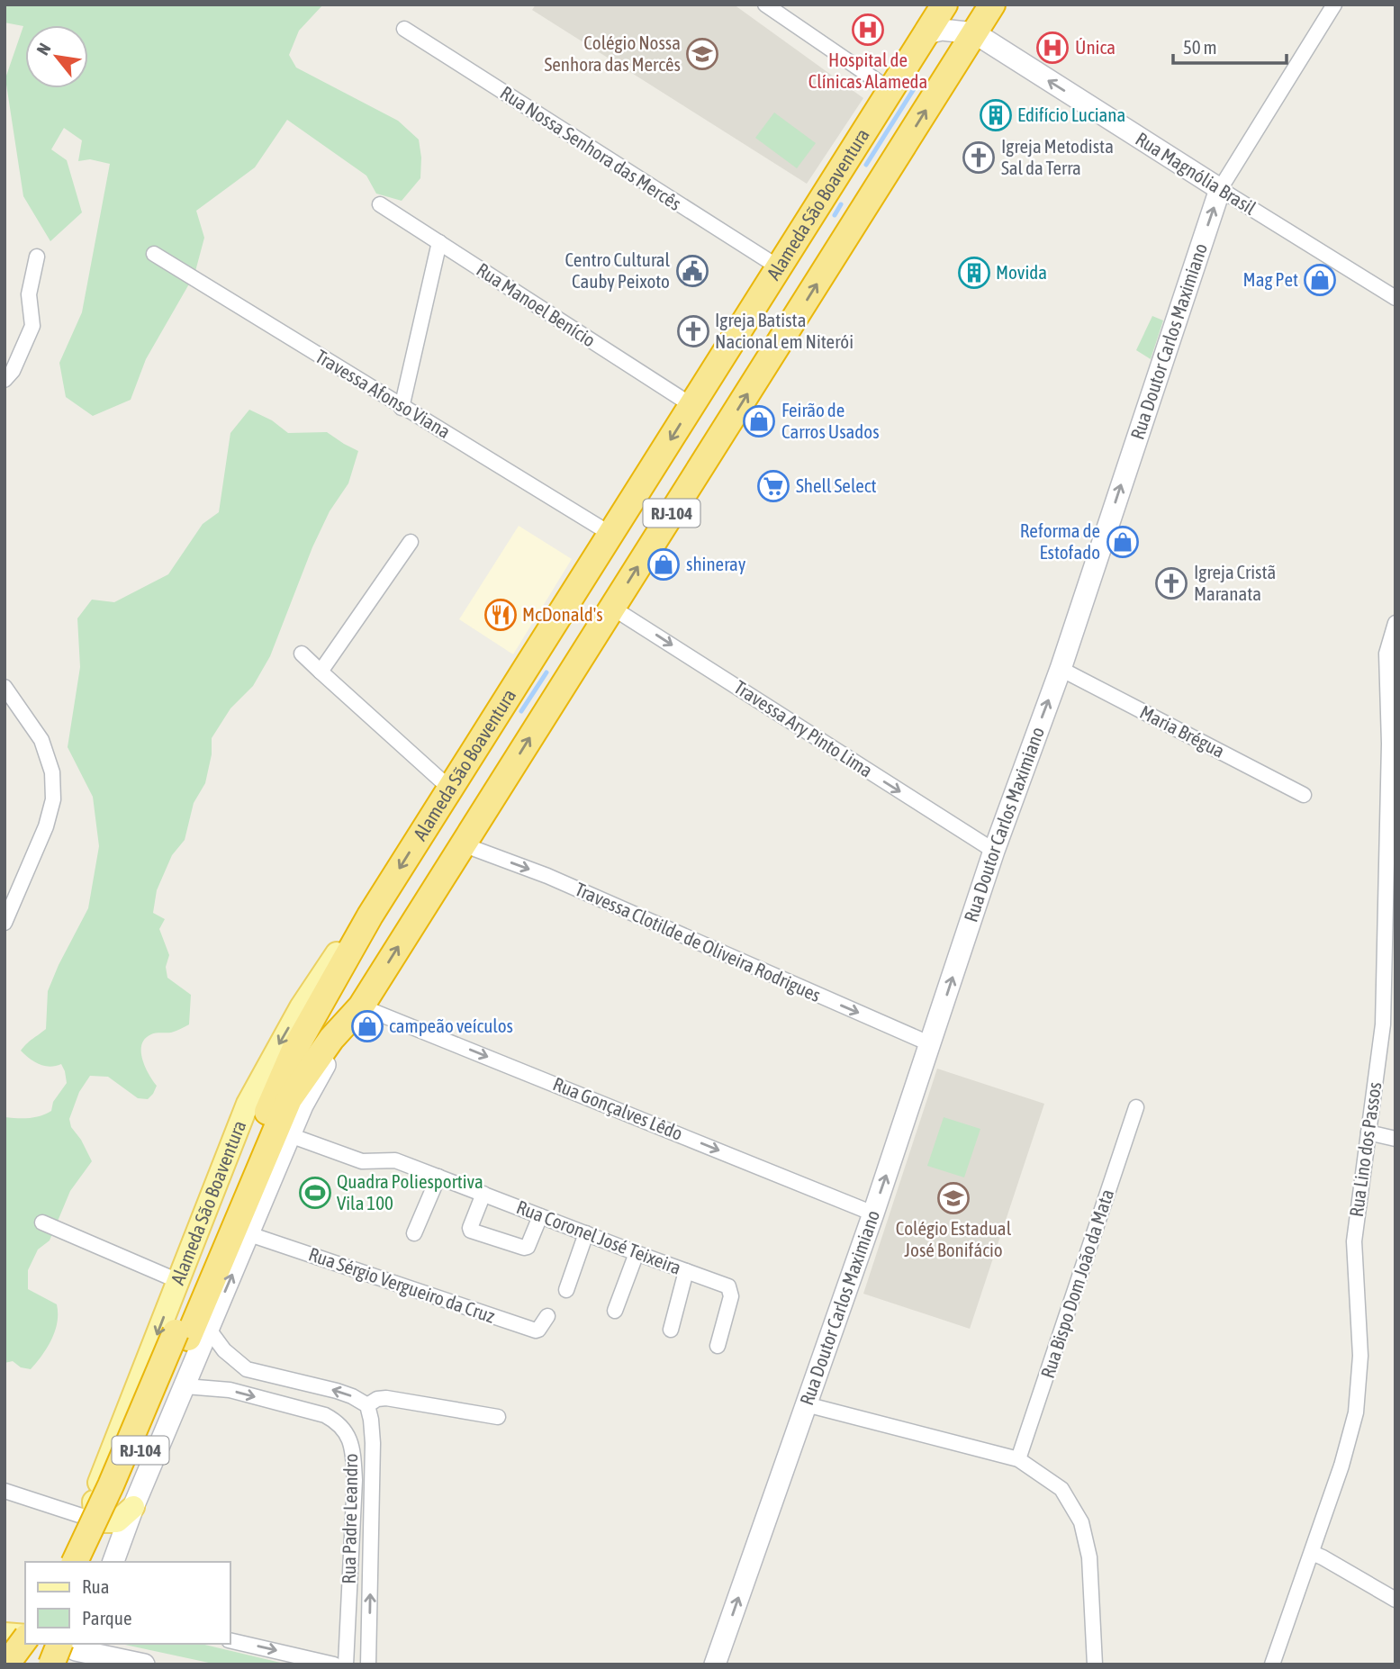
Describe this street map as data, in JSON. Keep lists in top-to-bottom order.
{
  "streets": {
    "highway": ["Alameda São Boaventura", "RJ-104"],
    "main road": ["Rua Magnólia Brasil", "Rua Doutor Carlos Maximiano"],
    "street": [
      "Rua Nossa Senhora das Mercês",
      "Rua Manoel Benício",
      "Travessa Afonso Viana",
      "Travessa Ary Pinto Lima",
      "Maria Brégua",
      "Travessa Clotilde de Oliveira Rodrigues",
      "Rua Gonçalves Lêdo",
      "Rua Lino dos Passos",
      "Rua Coronel José Teixeira",
      "Rua Bispo Dom João da Mata",
      "Rua Sérgio Vergueiro da Cruz",
      "Rua Padre Leandro"
    ]
  },
  "crossings": [
    ["Rua Nossa Senhora das Mercês", "Alameda São Boaventura"],
    ["Rua Magnólia Brasil", "Alameda São Boaventura"],
    ["Rua Magnólia Brasil", "Rua Doutor Carlos Maximiano"],
    ["Rua Magnólia Brasil", "RJ-104"],
    ["Alameda São Boaventura", "Rua Manoel Benício"],
    ["Alameda São Boaventura", "Travessa Afonso Viana"],
    ["Rua Doutor Carlos Maximiano", "Travessa Ary Pinto Lima"],
    ["Rua Doutor Carlos Maximiano", "Maria Brégua"],
    ["Rua Doutor Carlos Maximiano", "Travessa Clotilde de Oliveira Rodrigues"],
    ["Rua Doutor Carlos Maximiano", "Rua Gonçalves Lêdo"],
    ["RJ-104", "Travessa Ary Pinto Lima"],
    ["RJ-104", "Travessa Clotilde de Oliveira Rodrigues"],
    ["RJ-104", "Rua Gonçalves Lêdo"]
  ],
  "one_way": [
    "Rua Magnólia Brasil",
    "Rua Doutor Carlos Maximiano",
    "Travessa Ary Pinto Lima",
    "Travessa Clotilde de Oliveira Rodrigues",
    "Rua Gonçalves Lêdo"
  ],
  "places": {
    "hospital": ["Hospital de Clínicas Alameda", "Única"],
    "school or university": ["Colégio Nossa Senhora das Mercês", "Colégio Estadual José Bonifácio"],
    "building": ["Edifício Luciana", "Movida"],
    "church": ["Igreja Metodista Sal da Terra", "Igreja Batista Nacional em Niterói", "Igreja Cristã Maranata"],
    "public building": ["Centro Cultural Cauby Peixoto"],
    "shop": [
      "Mag Pet",
      "Feirão de Carros Usados",
      "Reforma de Estofado",
      "shineray",
      "campeão veículos"
    ],
    "supermarket": ["Shell Select"],
    "restaurant": ["McDonald's"],
    "sports": ["Quadra Poliesportiva Vila 100"]
  },
  "legend": ["Rua", "Parque"],
  "scale_bar": "50 m",
  "north": "top left"
}
